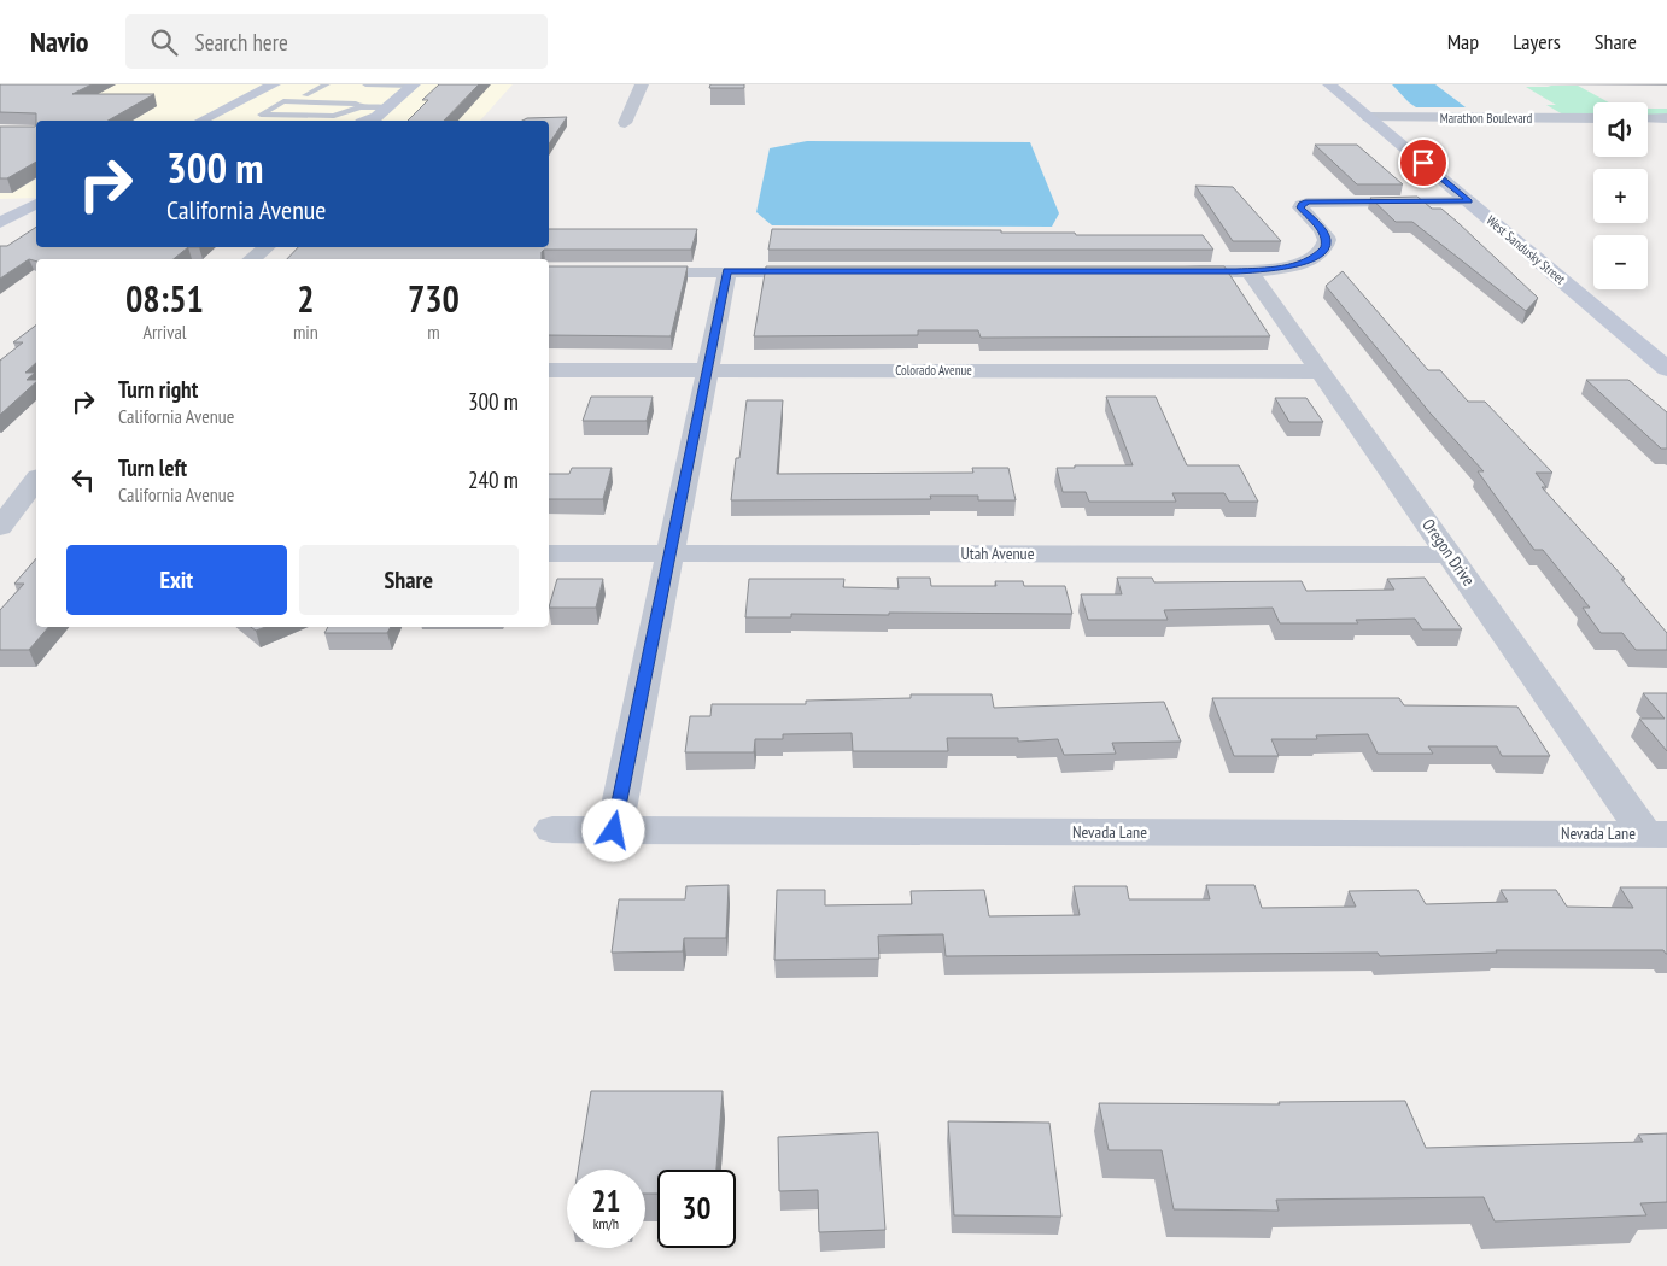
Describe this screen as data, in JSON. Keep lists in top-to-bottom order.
{
  "streets": {
    "street": [
      "Marathon Boulevard",
      "West Sandusky Street",
      "Colorado Avenue",
      "Oregon Drive",
      "Utah Avenue",
      "Nevada Lane"
    ]
  },
  "crossings": [
    ["Marathon Boulevard", "West Sandusky Street"],
    ["Colorado Avenue", "Oregon Drive"],
    ["Oregon Drive", "Utah Avenue"],
    ["Oregon Drive", "Nevada Lane"]
  ],
  "page": {
    "header": "Navio",
    "search": "Search here",
    "nav": ["Map", "Layers", "Share"],
    "map_buttons": ["+", "−"],
    "turn": ["300 m", "California Avenue"],
    "eta": [
      "08:51",
      "Arrival",
      "2",
      "min",
      "730",
      "m"
    ],
    "list": [
      {
        "name": "Turn right",
        "note": "California Avenue",
        "value": "300 m"
      },
      {
        "name": "Turn left",
        "note": "California Avenue",
        "value": "240 m"
      }
    ],
    "buttons": ["Exit", "Share"],
    "speed": "21 km/h",
    "limit": "30"
  }
}
